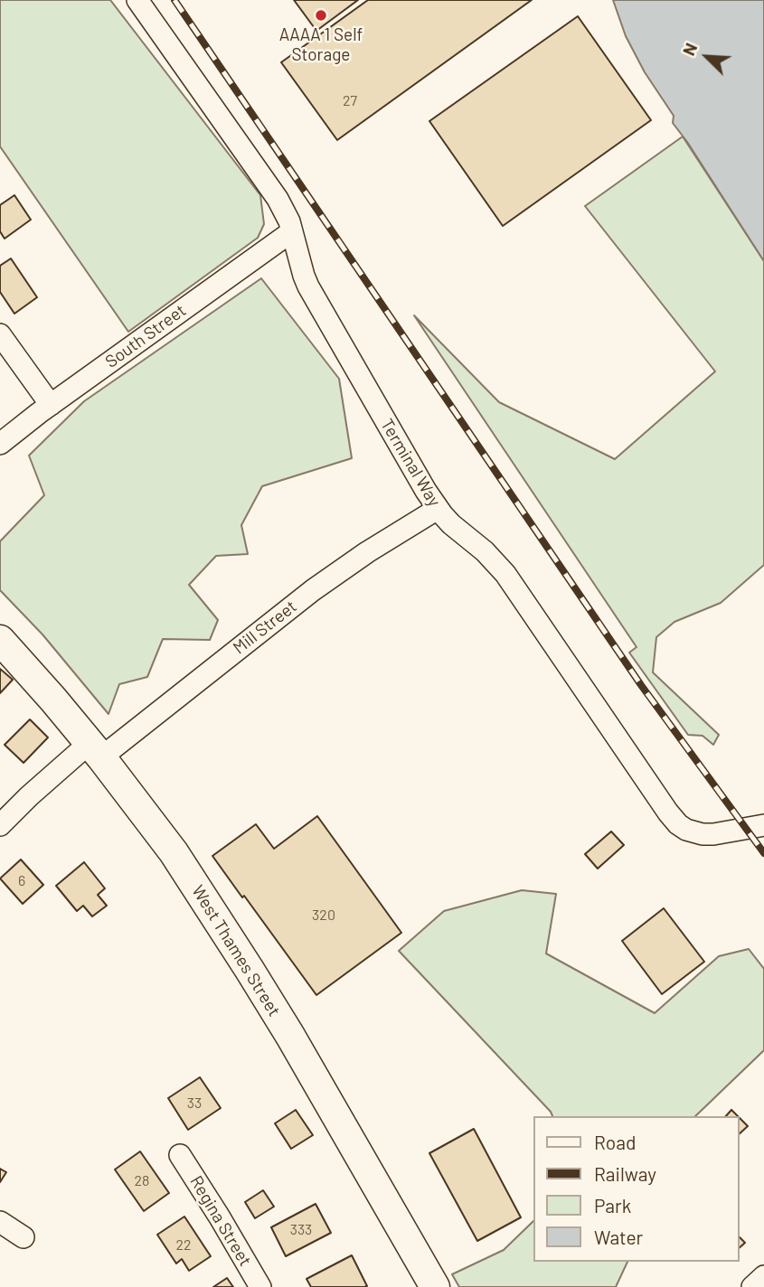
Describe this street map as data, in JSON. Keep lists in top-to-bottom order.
{
  "streets": {
    "main road": ["West Thames Street"],
    "street": [
      "South Street",
      "Terminal Way",
      "Mill Street",
      "Regina Street"
    ]
  },
  "crossings": [
    ["South Street", "Terminal Way"],
    ["Terminal Way", "Mill Street"],
    ["Mill Street", "West Thames Street"]
  ],
  "places": ["AAAA 1 Self Storage"],
  "house_numbers": [
    "27",
    "6",
    "320",
    "33",
    "28",
    "333",
    "22"
  ],
  "legend": [
    "Road",
    "Railway",
    "Park",
    "Water"
  ],
  "north": "top left"
}
